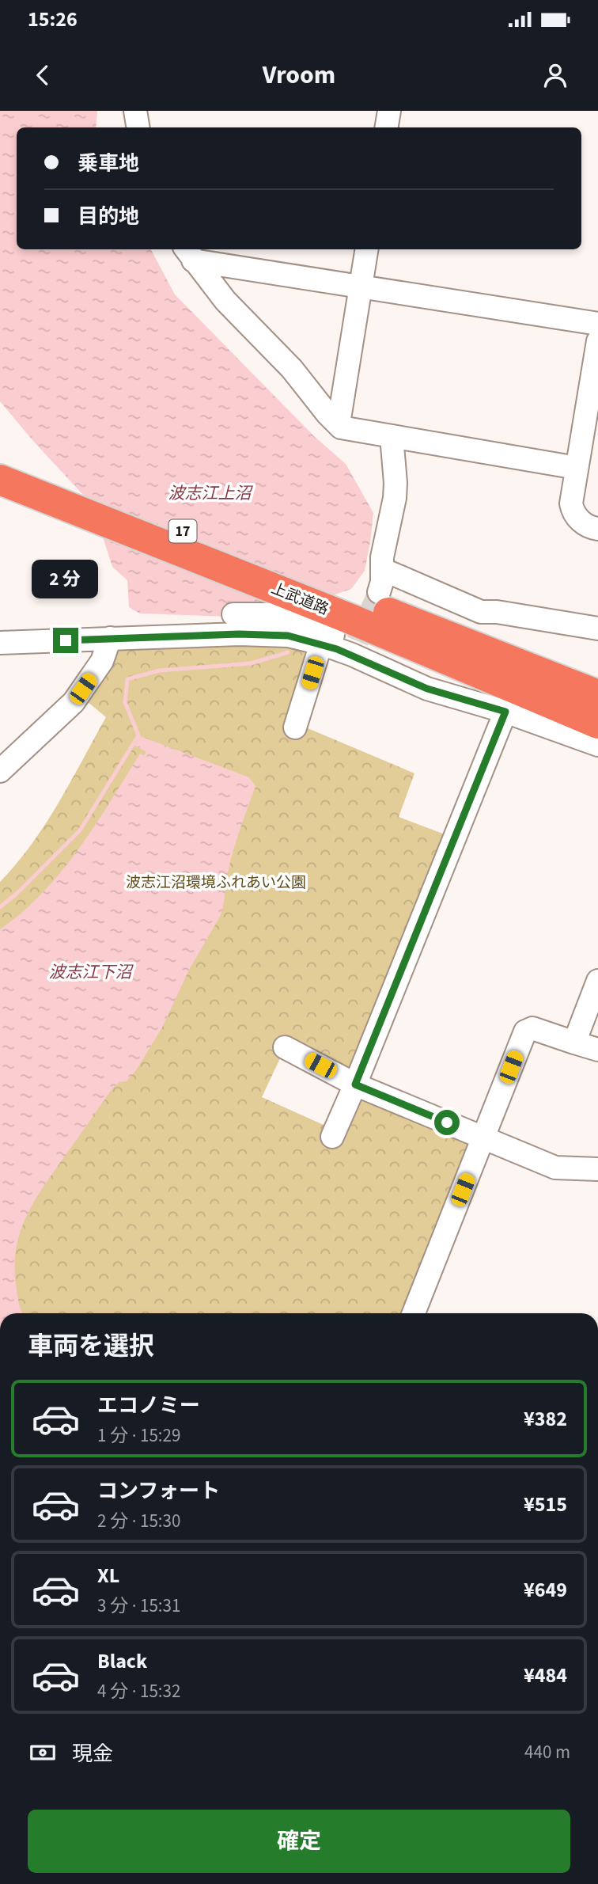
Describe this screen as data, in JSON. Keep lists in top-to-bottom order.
{
  "streets": {
    "highway": ["17", "上武道路"]
  },
  "water": ["波志江上沼", "波志江下沼"],
  "parks": ["波志江沼環境ふれあい公園"],
  "page": {
    "status": "15:26",
    "header": "Vroom",
    "banner": ["乗車地", "目的地"],
    "bubble": "2 分",
    "heading": "車両を選択",
    "list": [
      {
        "name": "エコノミー",
        "note": "1 分 · 15:29",
        "value": "¥382"
      },
      {
        "name": "コンフォート",
        "note": "2 分 · 15:30",
        "value": "¥515"
      },
      {
        "name": "XL",
        "note": "3 分 · 15:31",
        "value": "¥649"
      },
      {
        "name": "Black",
        "note": "4 分 · 15:32",
        "value": "¥484"
      }
    ],
    "pay": ["現金", "440 m"],
    "buttons": "確定"
  }
}
